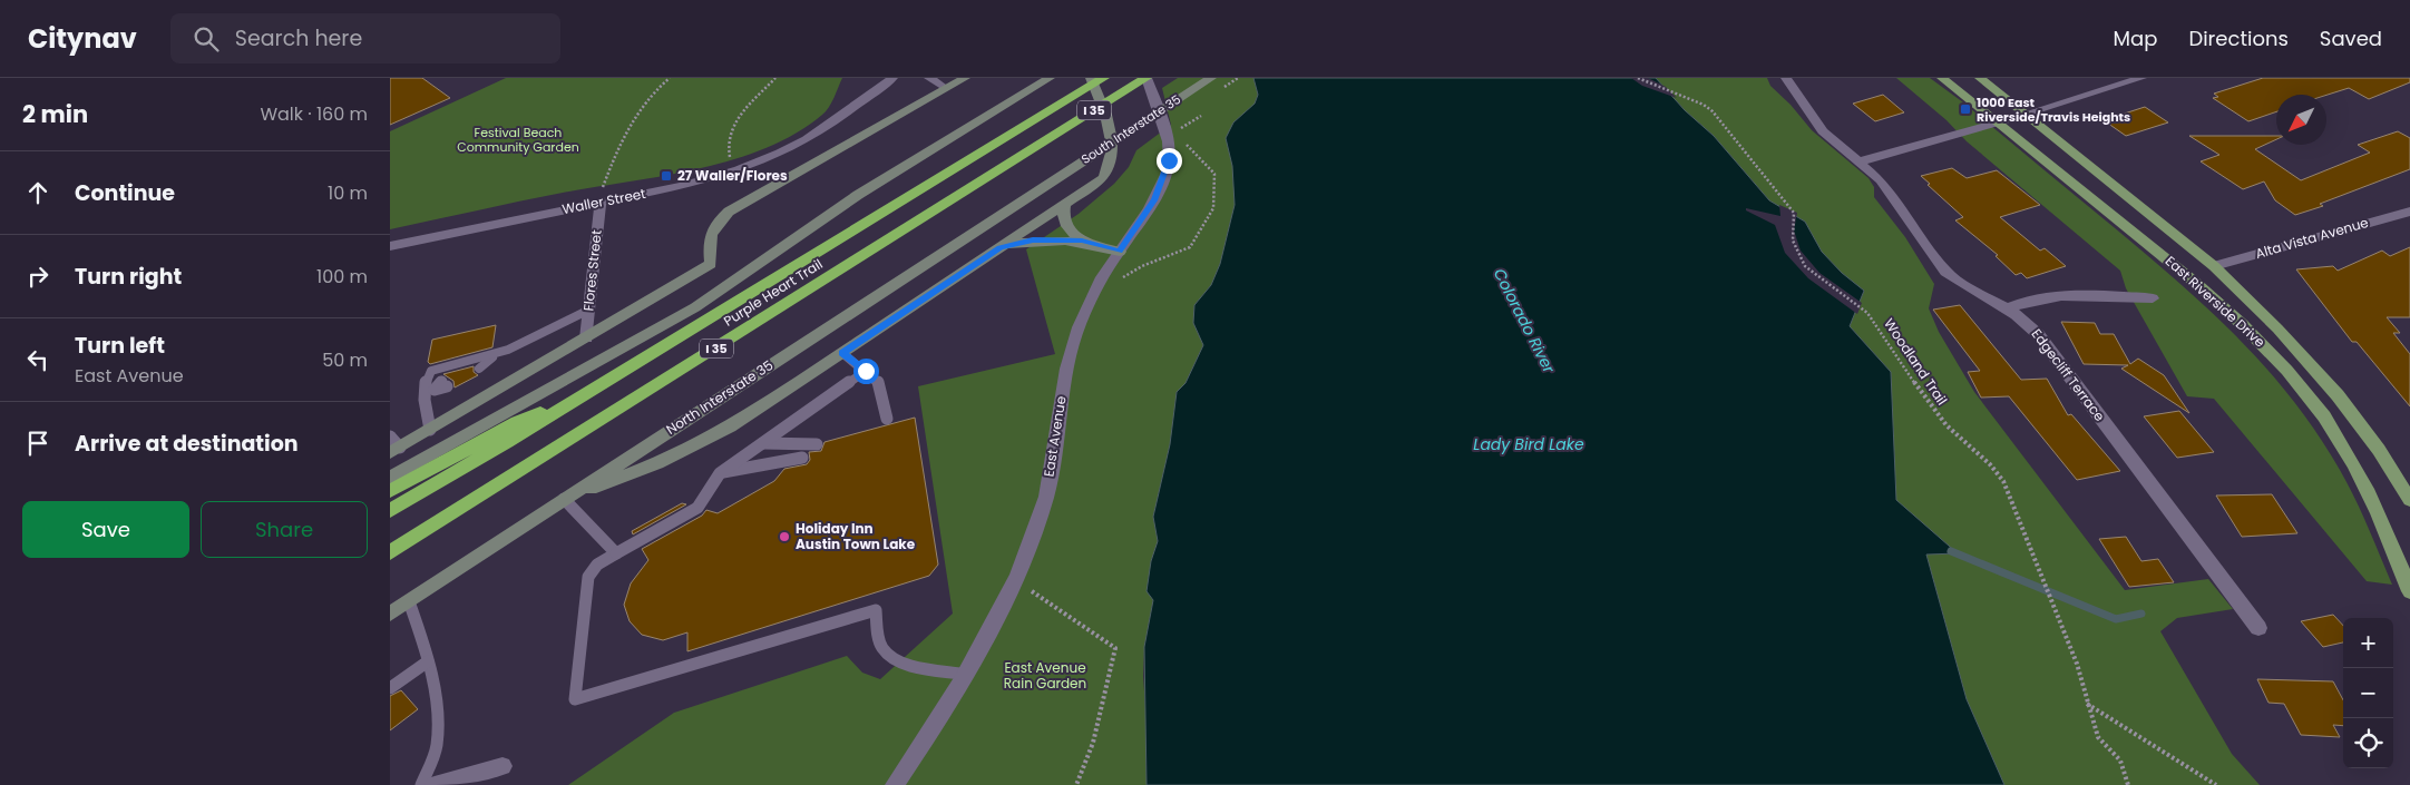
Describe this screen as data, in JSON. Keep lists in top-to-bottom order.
{
  "streets": {
    "highway": ["I 35", "Purple Heart Trail"],
    "main road": ["South Interstate 35", "East Riverside Drive", "North Interstate 35"],
    "street": [
      "Waller Street",
      "Alta Vista Avenue",
      "Flores Street",
      "Edgecliff Terrace",
      "East Avenue"
    ],
    "path": ["Woodland Trail"]
  },
  "crossings": [
    ["South Interstate 35", "North Interstate 35"],
    ["Waller Street", "Flores Street"],
    ["Alta Vista Avenue", "East Riverside Drive"],
    ["Purple Heart Trail", "East Avenue"]
  ],
  "water": ["Colorado River", "Lady Bird Lake"],
  "parks": ["Festival Beach Community Garden", "East Avenue Rain Garden"],
  "places": {
    "transit": ["1000 East Riverside/Travis Heights", "27 Waller/Flores"],
    "other": ["Holiday Inn Austin Town Lake"]
  },
  "north": "bottom left",
  "page": {
    "header": "Citynav",
    "search": "Search here",
    "nav": ["Map", "Directions", "Saved"],
    "heading": ["2 min", "Walk · 160 m"],
    "list": [
      ["Continue", "10 m"],
      ["Turn right", "100 m"],
      ["Turn left", "East Avenue", "50 m"],
      "Arrive at destination"
    ],
    "buttons": ["Save", "Share"],
    "map_buttons": ["+", "−"]
  }
}
